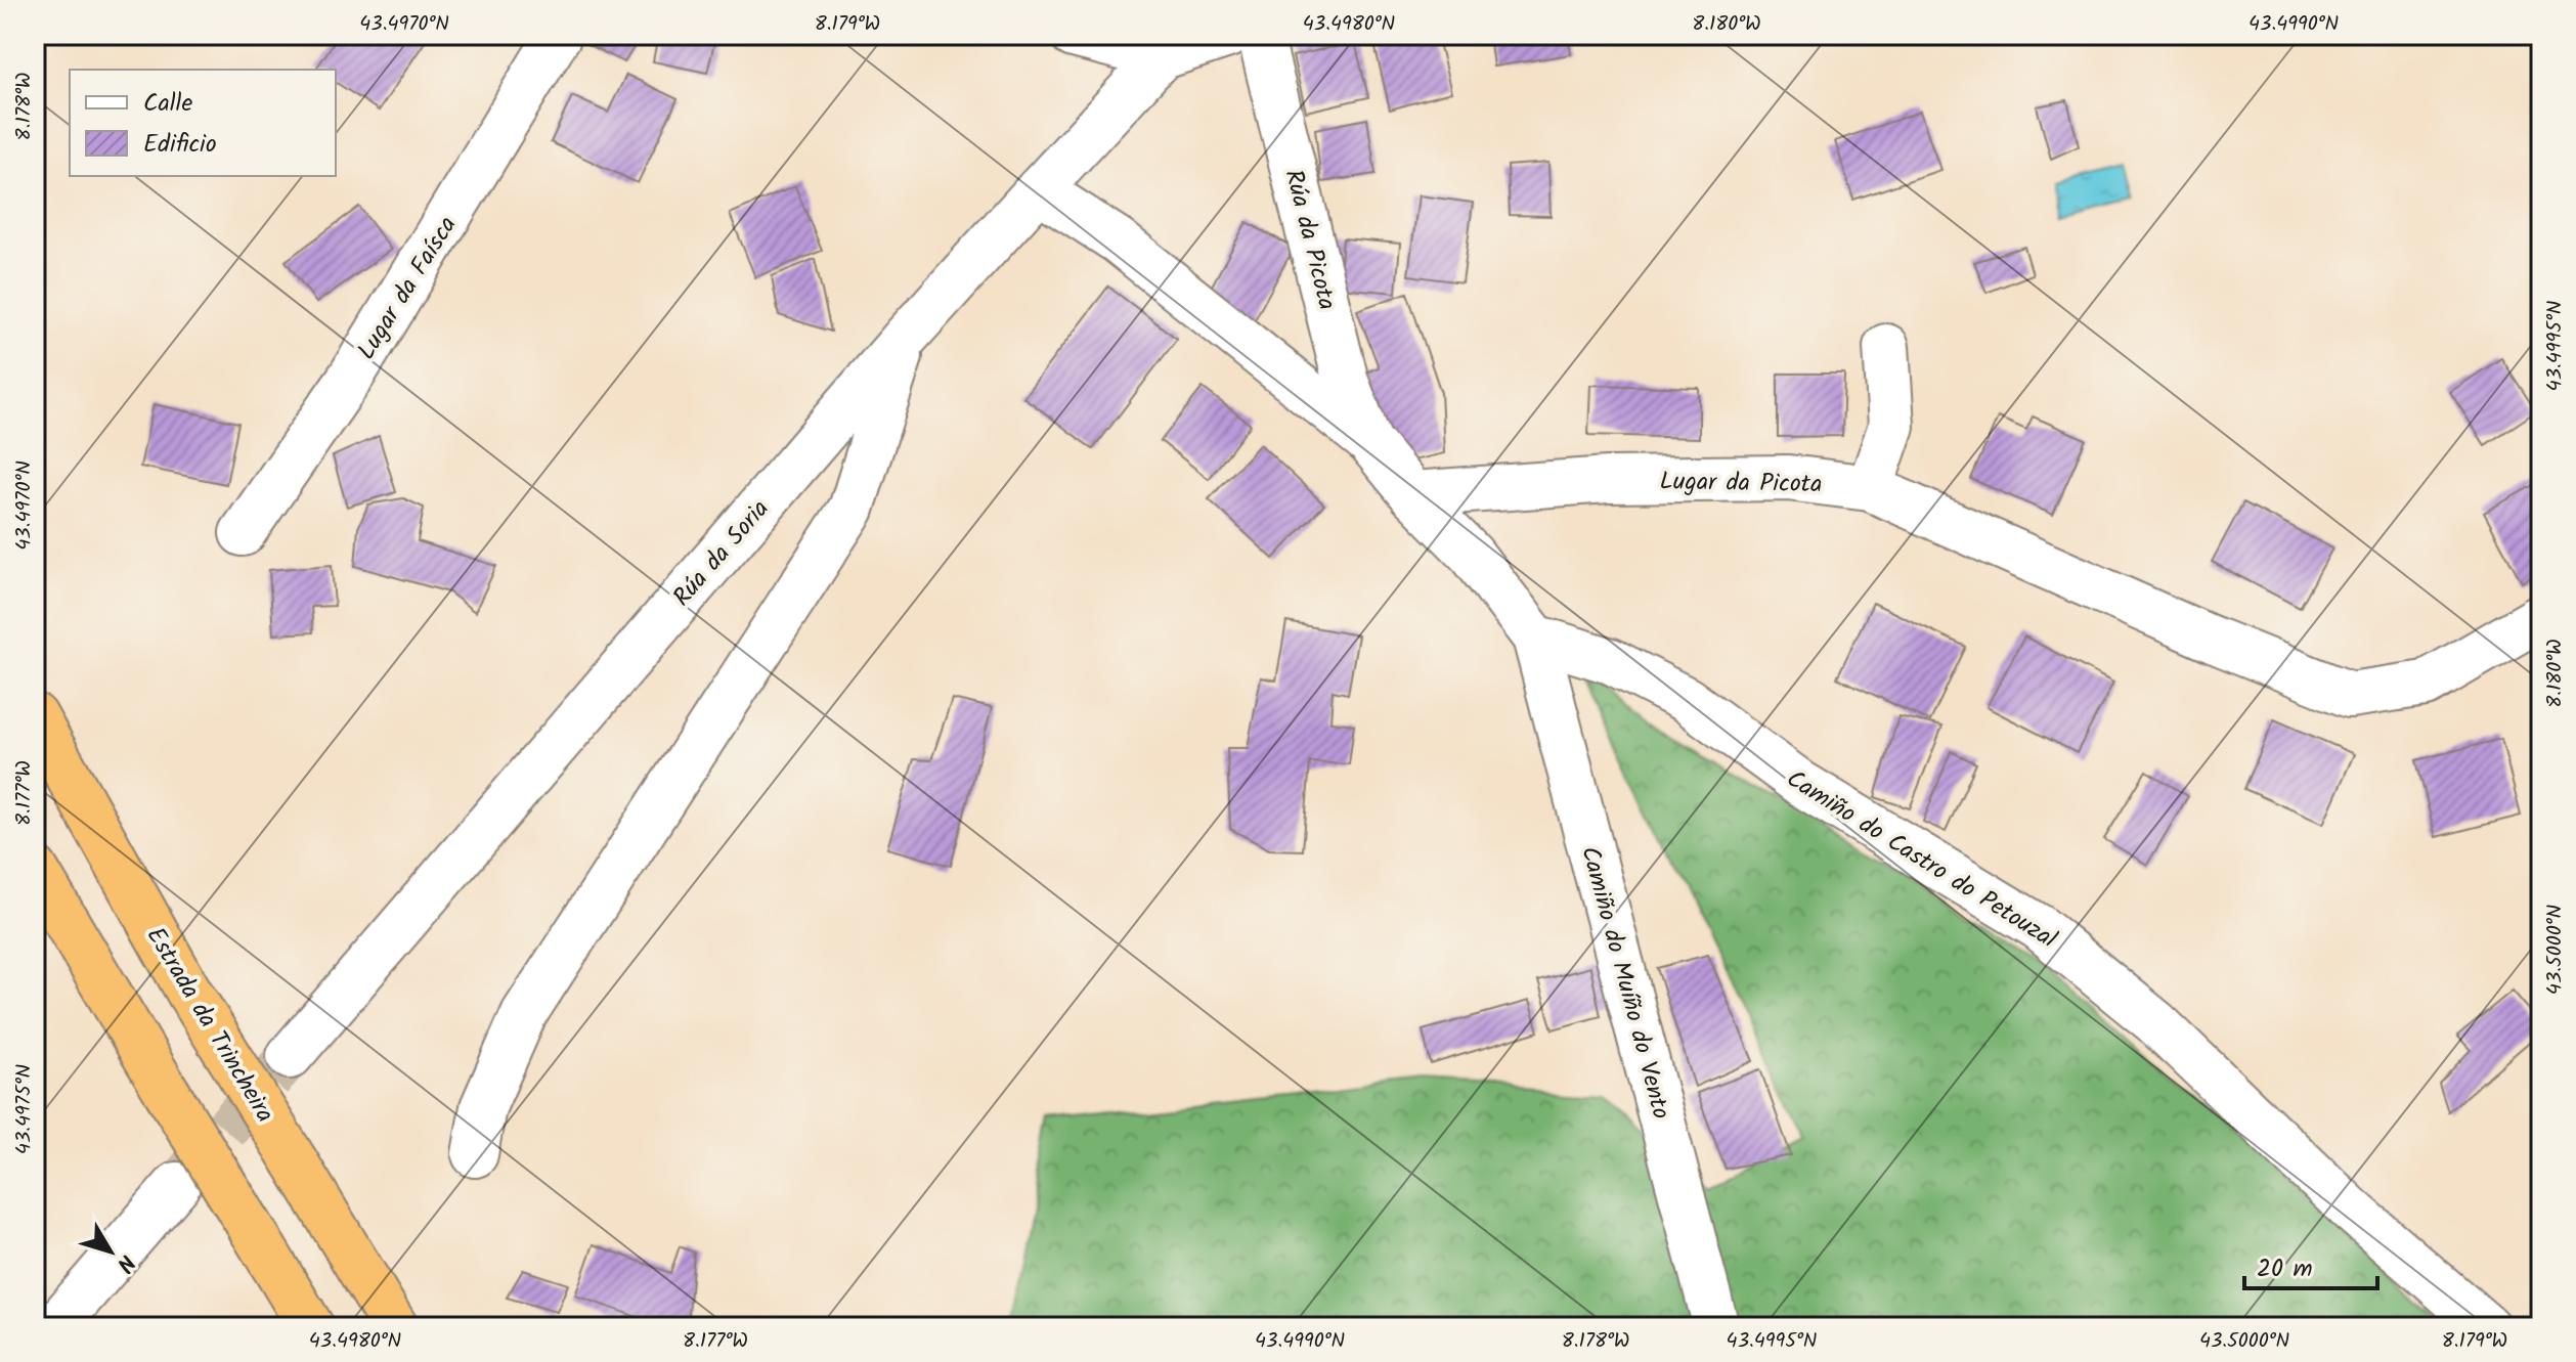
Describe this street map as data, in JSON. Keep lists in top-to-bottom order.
{
  "streets": {
    "highway": ["Estrada da Trincheira"],
    "street": [
      "Rúa da Picota",
      "Lugar da Faísca",
      "Lugar da Picota",
      "Rúa da Soria",
      "Camiño do Castro do Petouzal",
      "Camiño do Muíño do Vento"
    ]
  },
  "crossings": [
    ["Camiño do Castro do Petouzal", "Camiño do Muíño do Vento"]
  ],
  "legend": ["Calle", "Edificio"],
  "scale_bar": "20 m",
  "north": "bottom right",
  "coordinates": [
    "43.4970°N",
    "8.179°W",
    "43.4980°N",
    "8.180°W",
    "43.4990°N",
    "8.178°W",
    "43.4995°N",
    "8.177°W",
    "43.5000°N",
    "43.4975°N"
  ]
}
